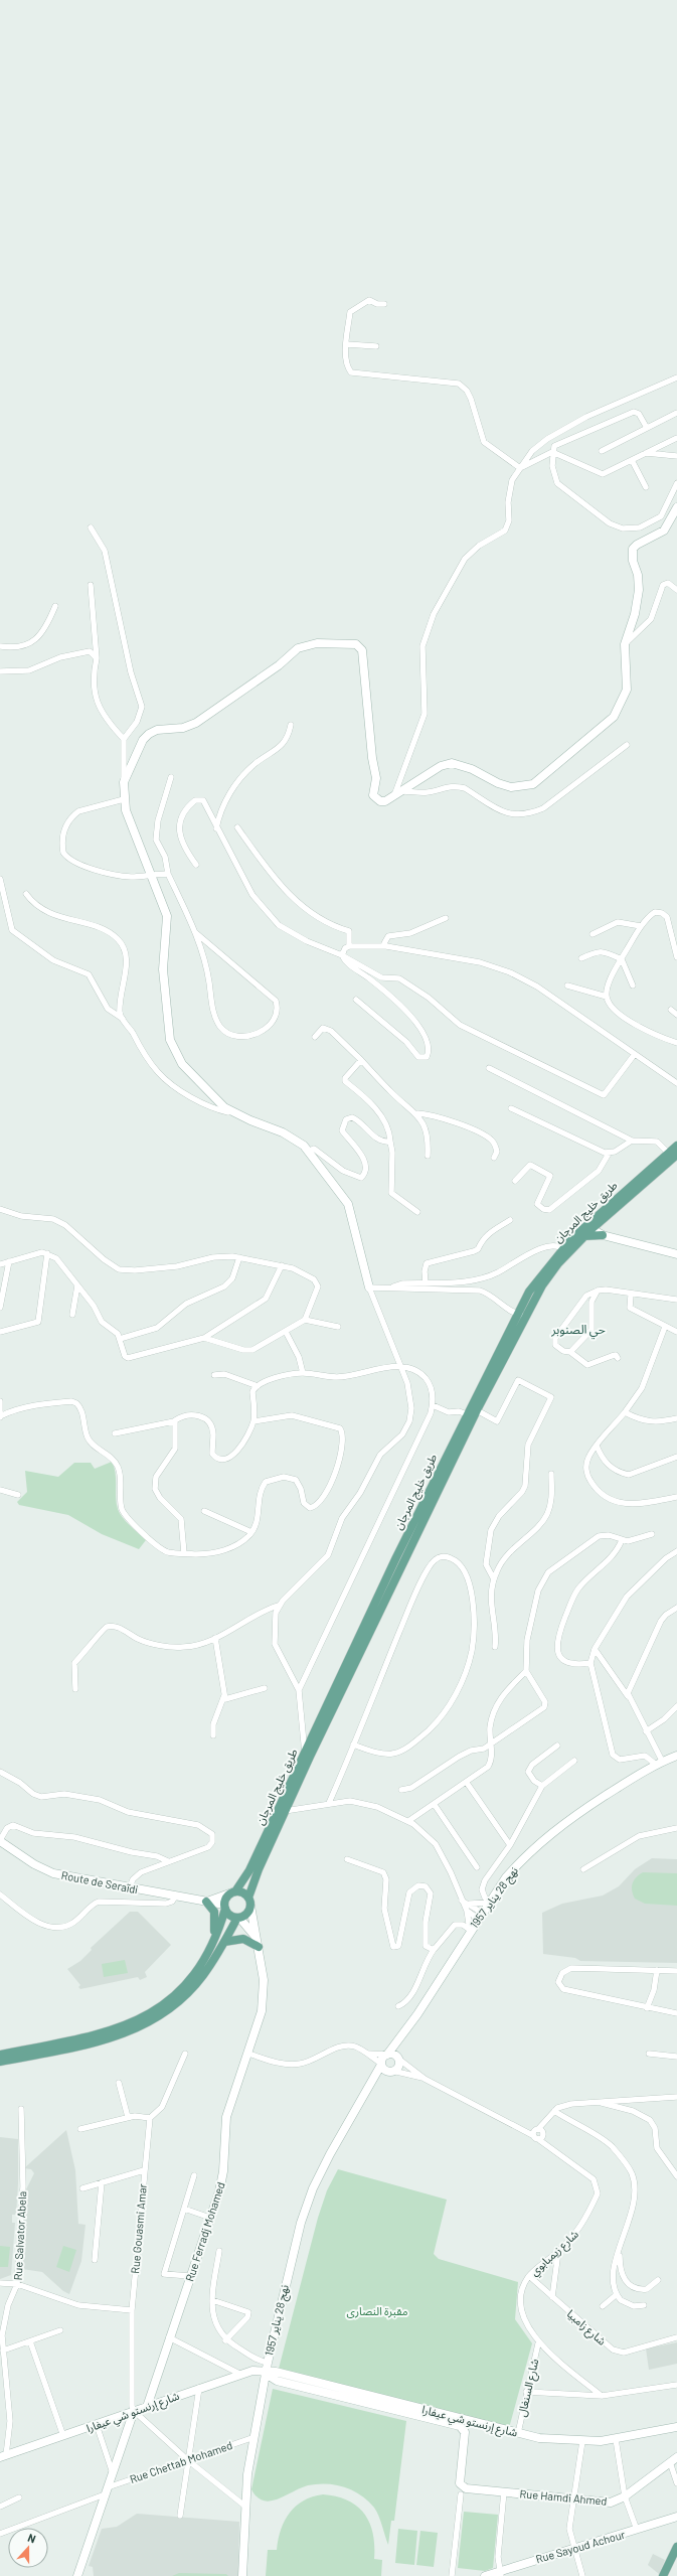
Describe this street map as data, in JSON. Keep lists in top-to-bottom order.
{
  "streets": {
    "main road": [
      "طريق خليج المرجان",
      "Route de Seraïdi",
      "نهج 28 يناير 1957",
      "Rue Ferradj Mohamed",
      "شارع إرنستو شي عيفارا",
      "Rue Hamdi Ahmed",
      "Rue Sayoud Achour"
    ],
    "street": [
      "Rue Gouasmi Amar",
      "Rue Salvator Abela",
      "شارع زيمبابوي",
      "شارع زامبيا",
      "شارع السنغال",
      "Rue Chettab Mohamed"
    ]
  },
  "crossings": [
    ["طريق خليج المرجان", "Route de Seraïdi"],
    ["طريق خليج المرجان", "Rue Ferradj Mohamed"],
    ["Route de Seraïdi", "Rue Ferradj Mohamed"],
    ["نهج 28 يناير 1957", "شارع إرنستو شي عيفارا"],
    ["نهج 28 يناير 1957", "Rue Chettab Mohamed"],
    ["Rue Gouasmi Amar", "شارع إرنستو شي عيفارا"],
    ["Rue Ferradj Mohamed", "شارع إرنستو شي عيفارا"],
    ["Rue Salvator Abela", "شارع إرنستو شي عيفارا"],
    ["شارع زيمبابوي", "شارع زامبيا"],
    ["شارع زيمبابوي", "شارع السنغال"],
    ["شارع السنغال", "شارع إرنستو شي عيفارا"],
    ["شارع إرنستو شي عيفارا", "Rue Hamdi Ahmed"]
  ],
  "districts": ["حي الصنوبر"],
  "parks": ["مقبرة النصارى"],
  "north": "top"
}
